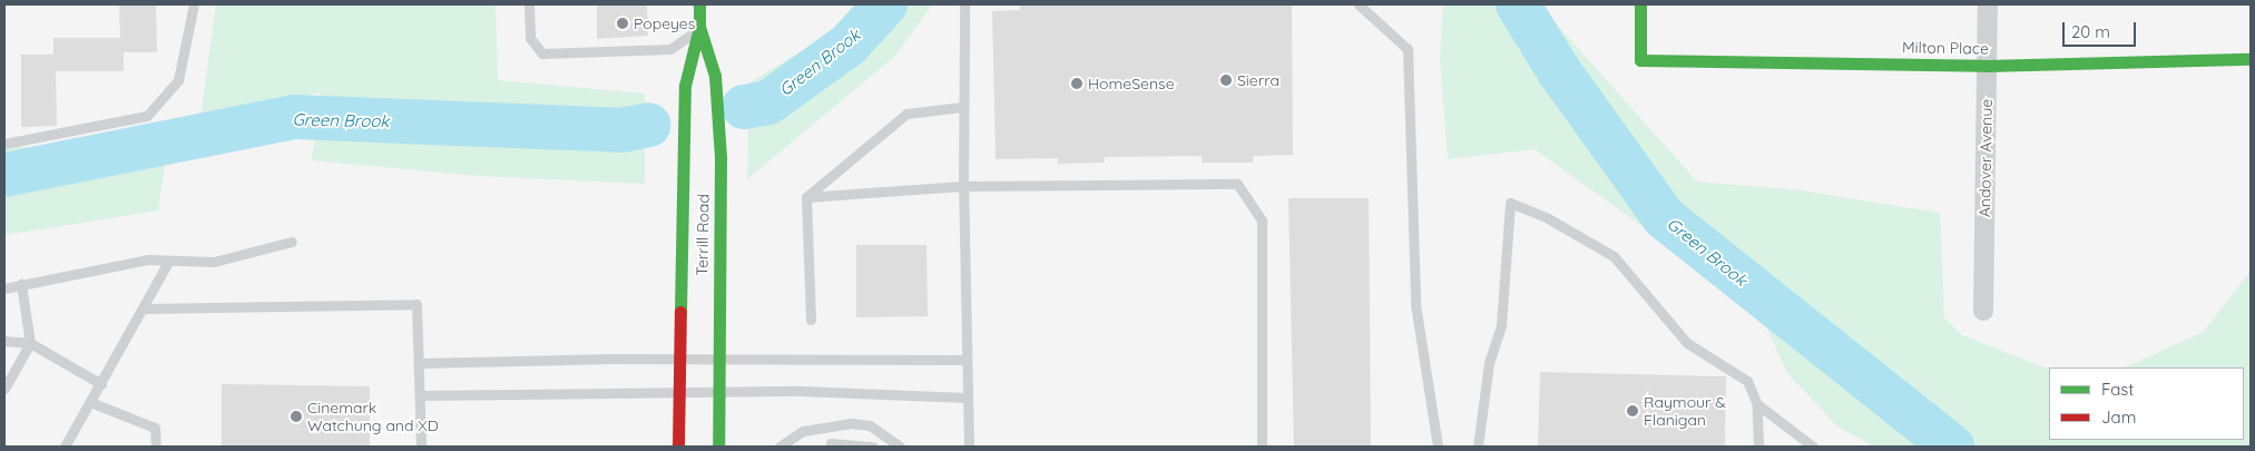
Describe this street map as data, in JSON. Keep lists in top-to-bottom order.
{
  "streets": {
    "street": ["Milton Place", "Andover Avenue", "Terrill Road"]
  },
  "crossings": [
    ["Milton Place", "Andover Avenue"]
  ],
  "water": ["Green Brook"],
  "places": [
    "Popeyes",
    "Sierra",
    "HomeSense",
    "Raymour & Flanigan",
    "Cinemark Watchung and XD"
  ],
  "legend": ["Fast", "Jam"],
  "scale_bar": "20 m"
}
